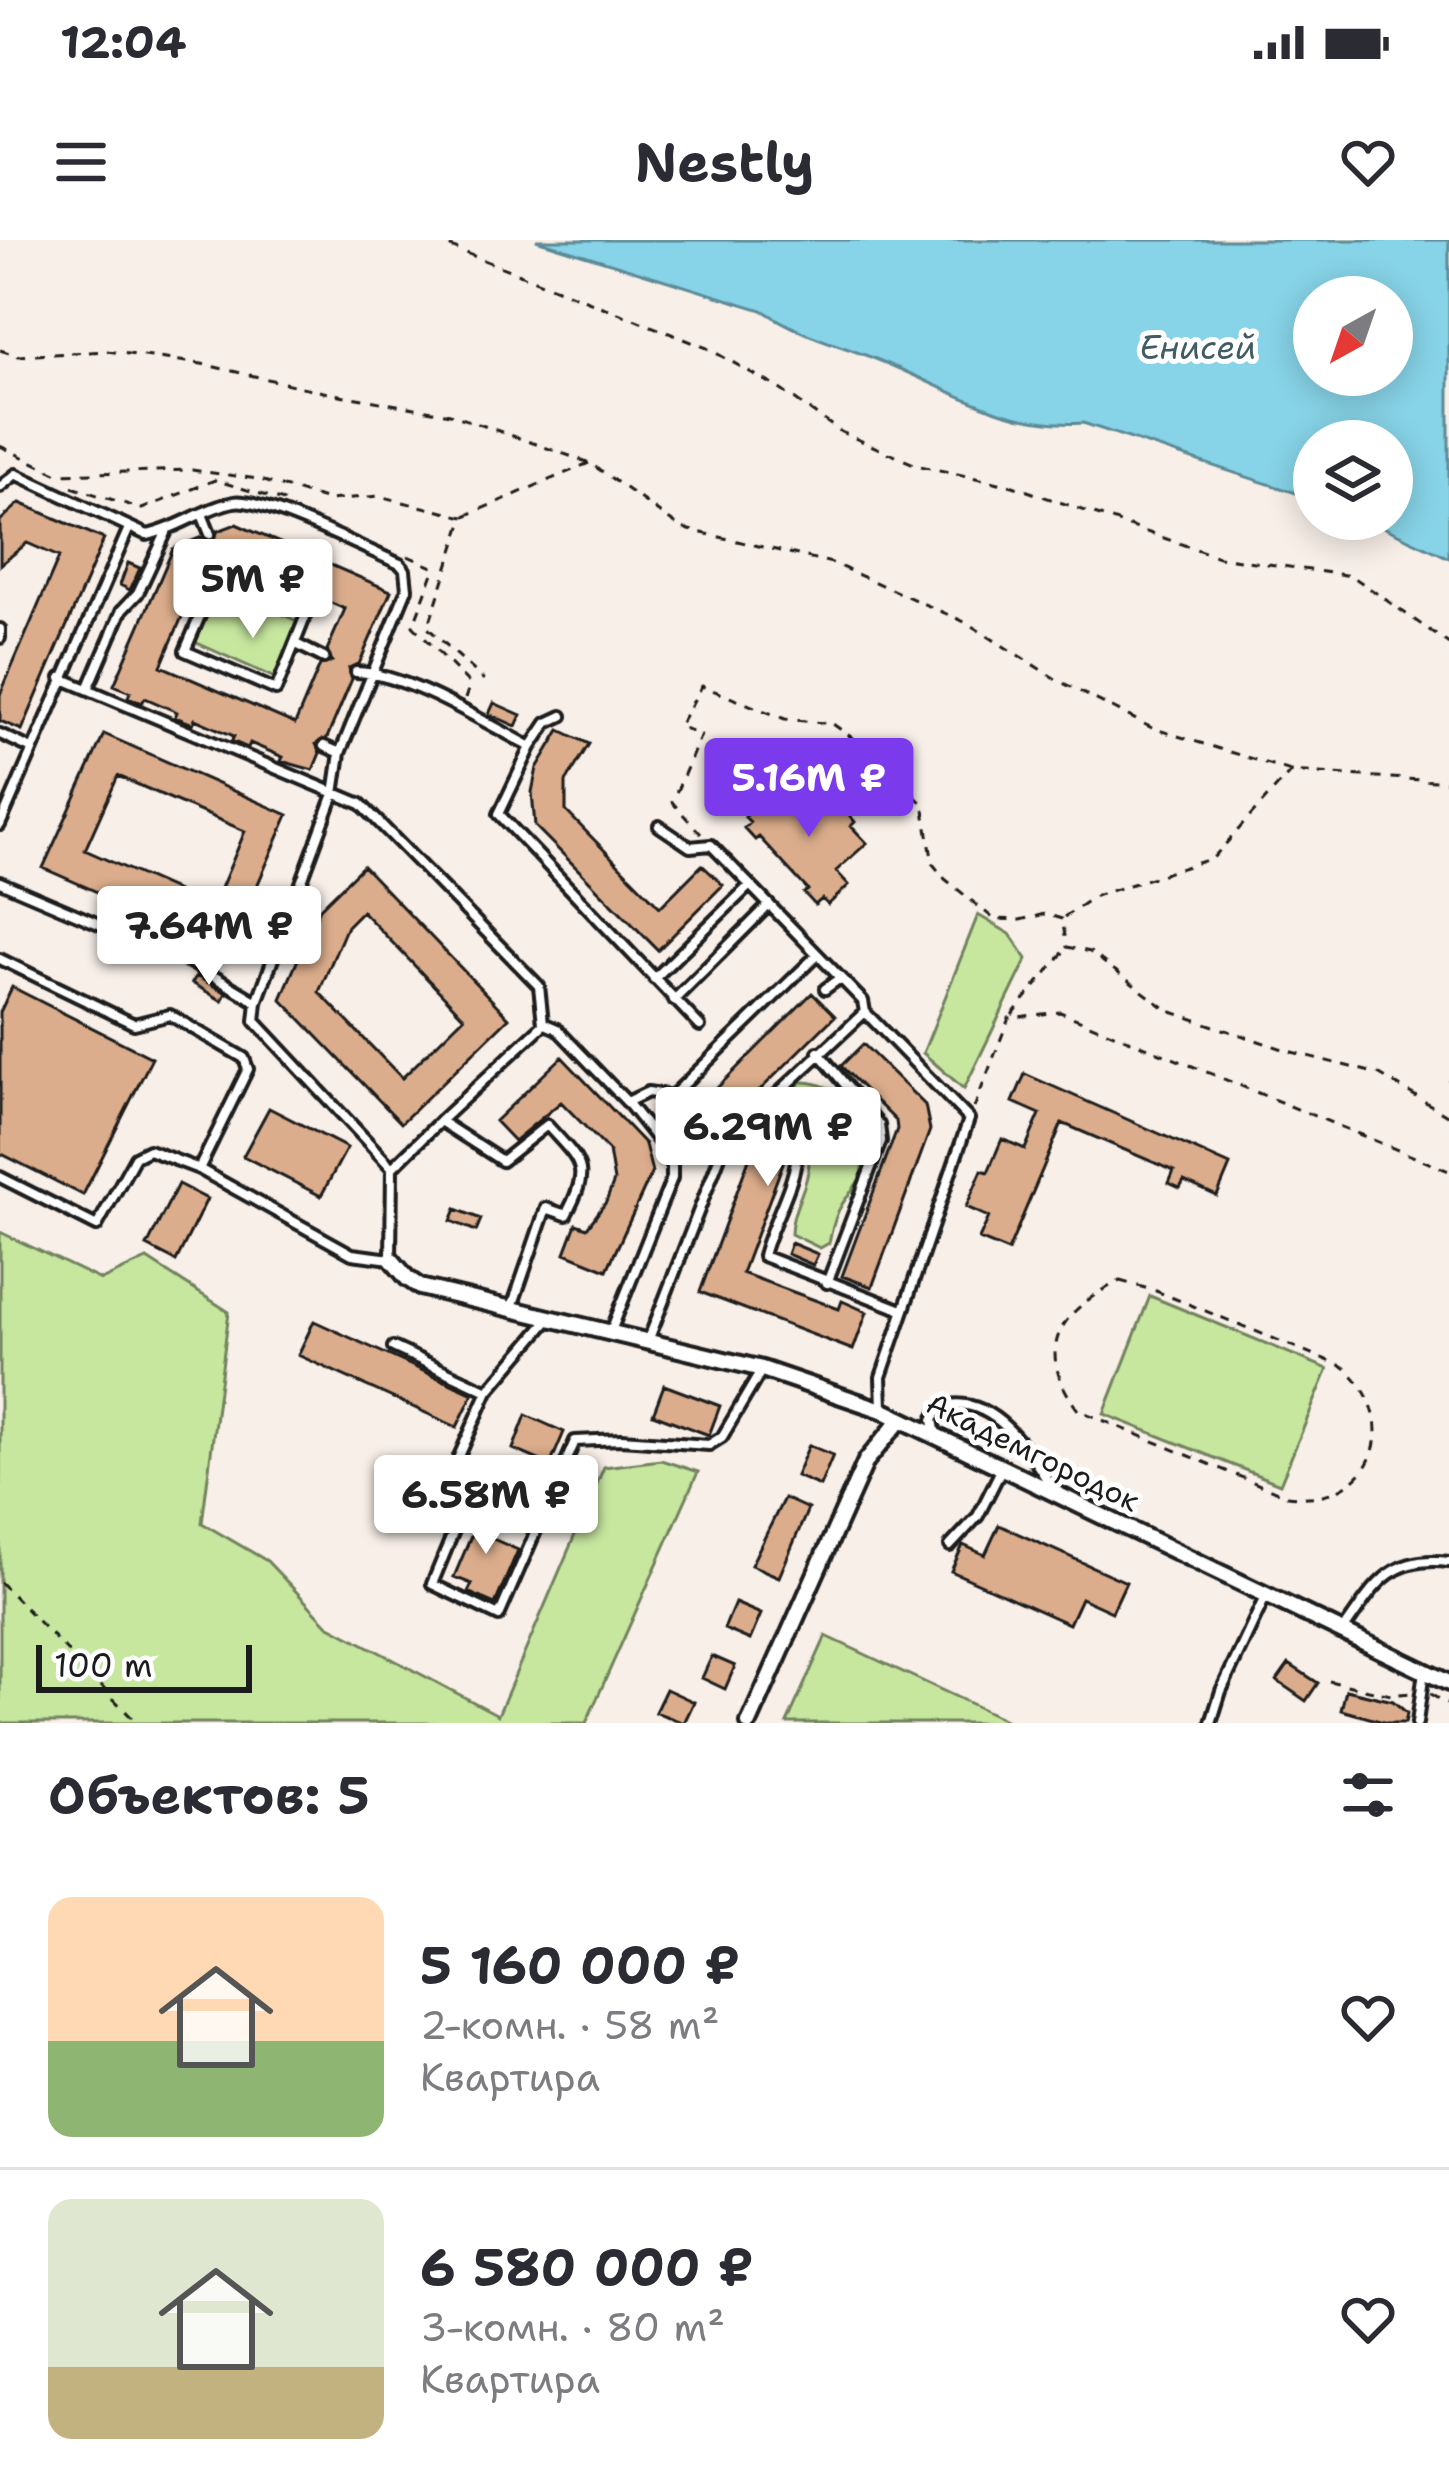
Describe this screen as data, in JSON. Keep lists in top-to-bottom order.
{
  "streets": {
    "street": ["Академгородок"]
  },
  "water": ["Енисей"],
  "scale_bar": "100 m",
  "north": "bottom left",
  "page": {
    "status": "12:04",
    "header": "Nestly",
    "price": [
      "5M ₽",
      "5.16M ₽",
      "7.64M ₽",
      "6.29M ₽",
      "6.58M ₽"
    ],
    "scale": "100 m",
    "heading": "Объектов: 5",
    "list": [
      {
        "name": "5 160 000 ₽",
        "note": "2-комн. · 58 m² · Квартира"
      },
      {
        "name": "6 580 000 ₽",
        "note": "3-комн. · 80 m² · Квартира"
      }
    ]
  }
}
